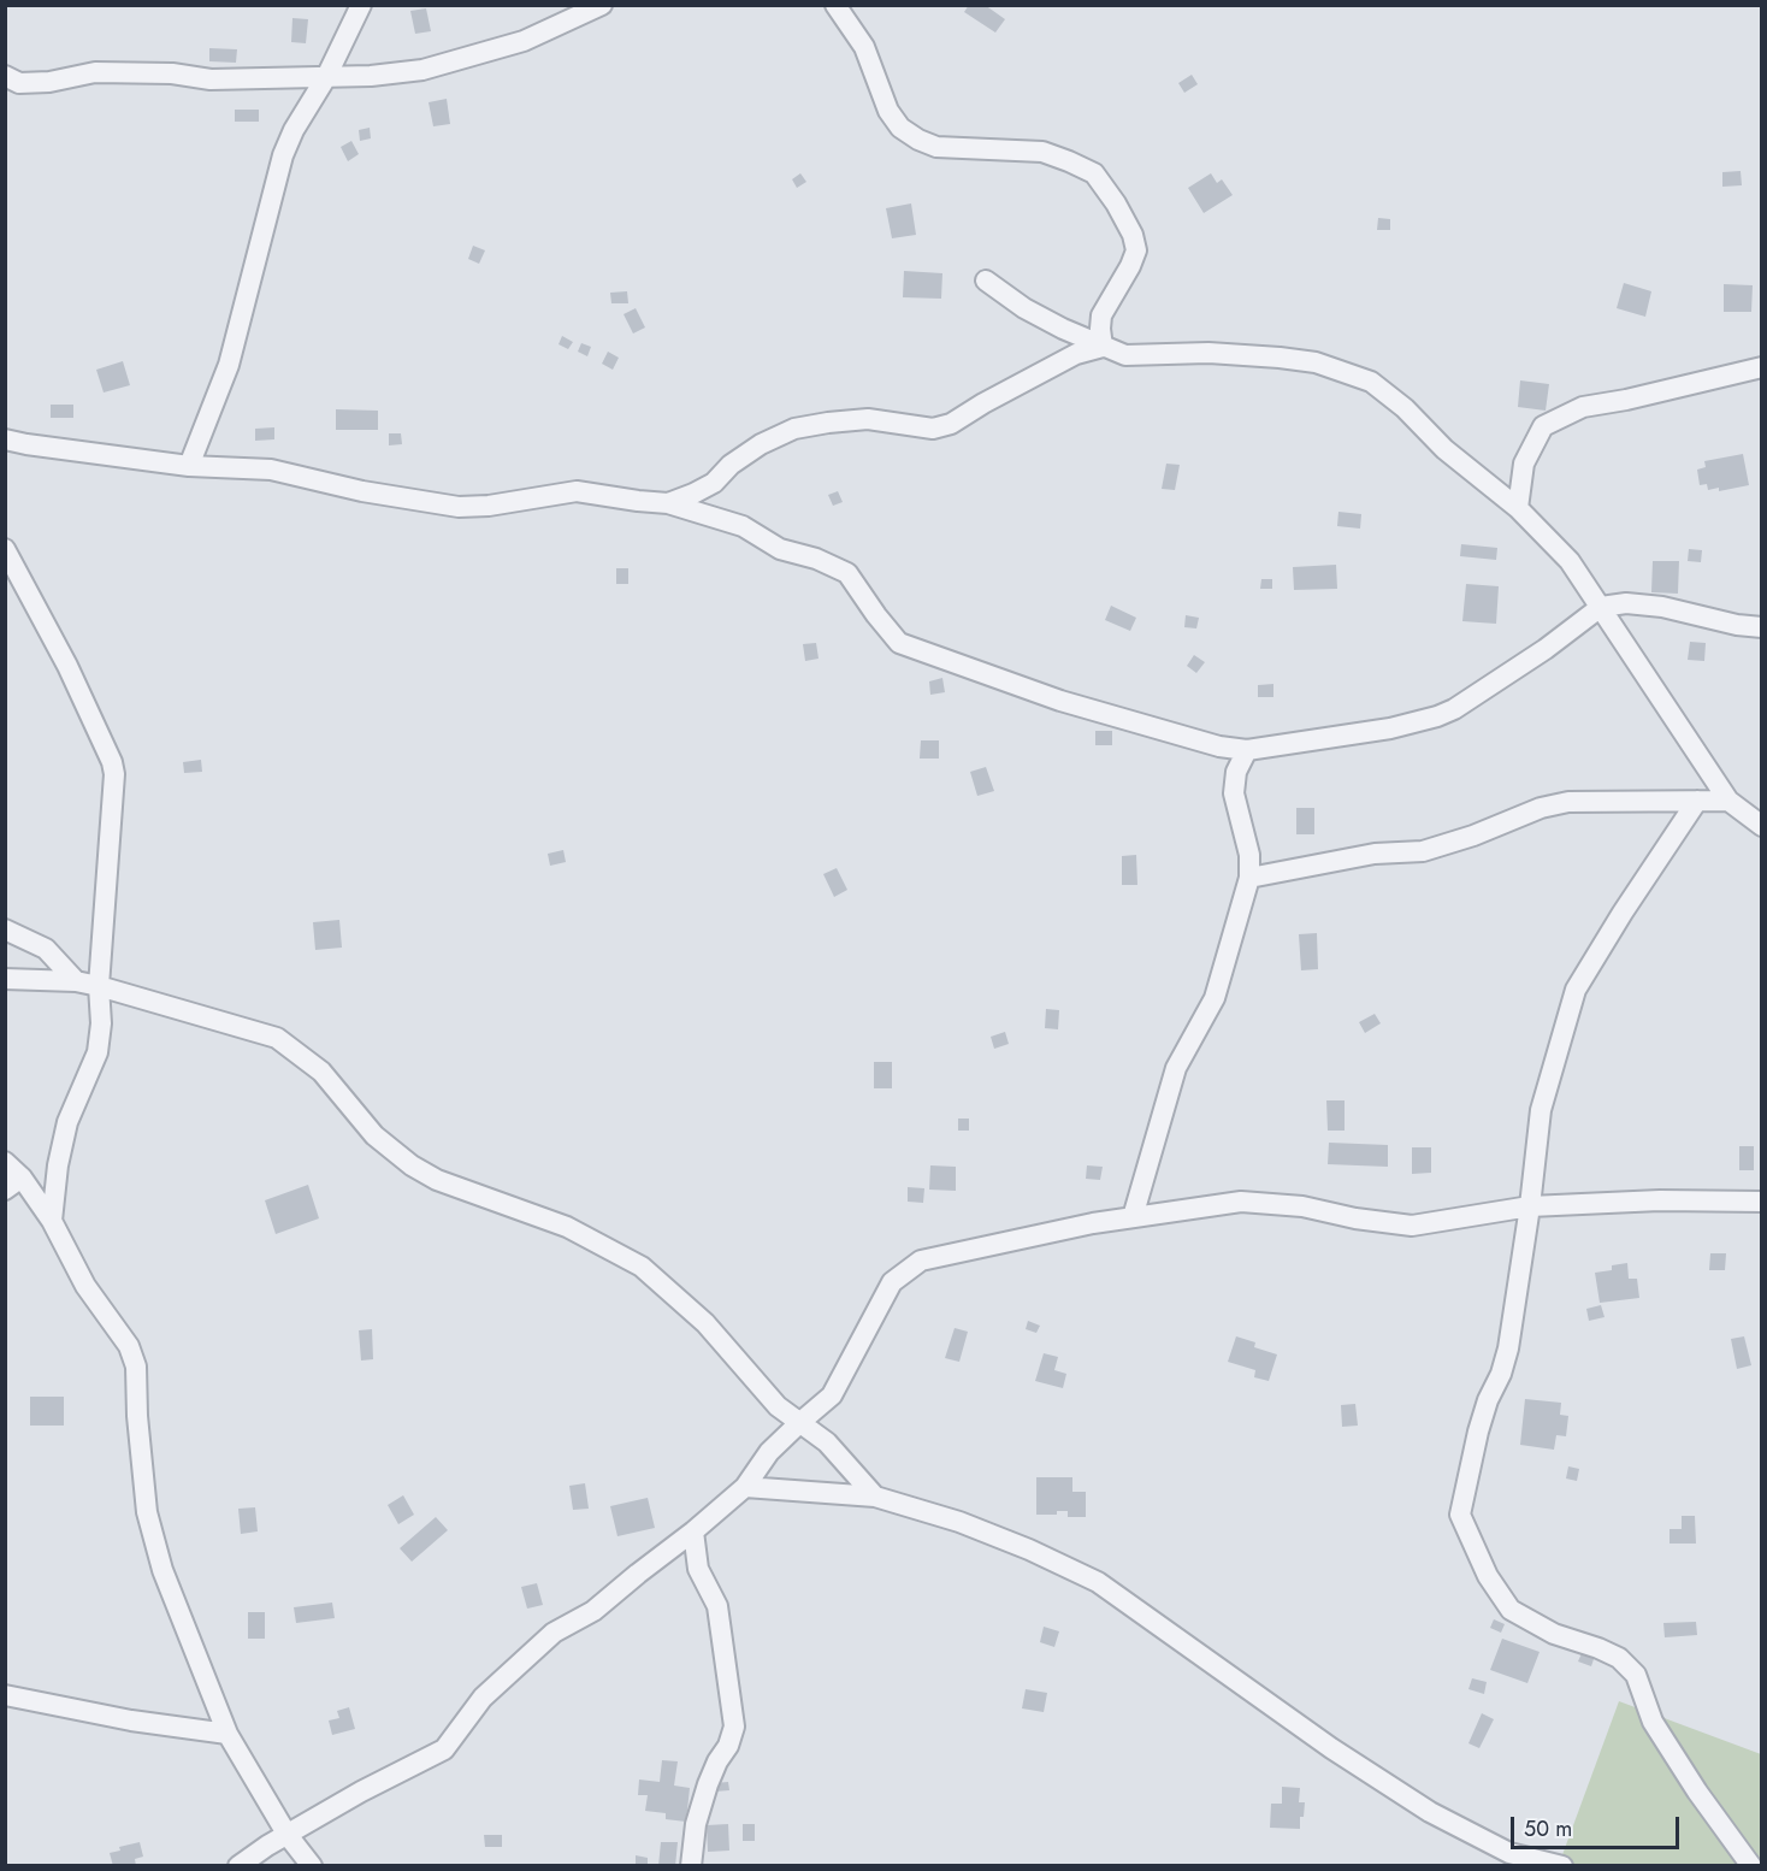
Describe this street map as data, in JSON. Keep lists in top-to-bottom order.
{
  "scale_bar": "50 m"
}
